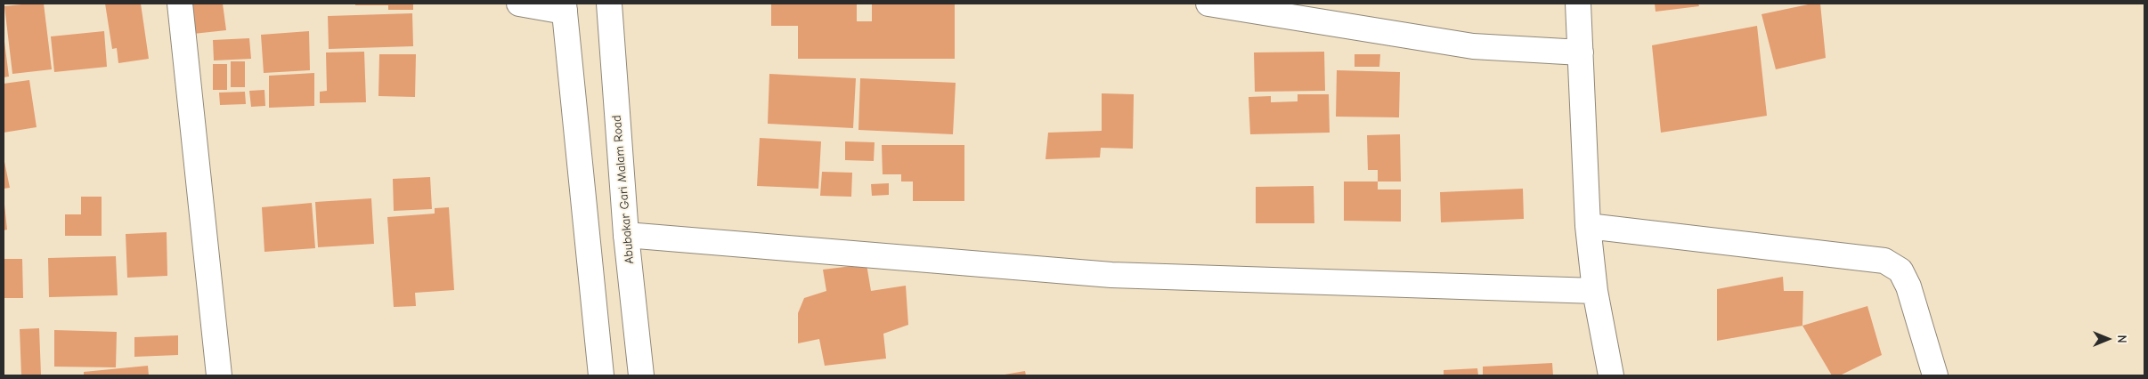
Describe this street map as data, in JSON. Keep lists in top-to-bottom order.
{
  "streets": {
    "street": ["Abubakar Gari Malam Road"]
  },
  "north": "right"
}
